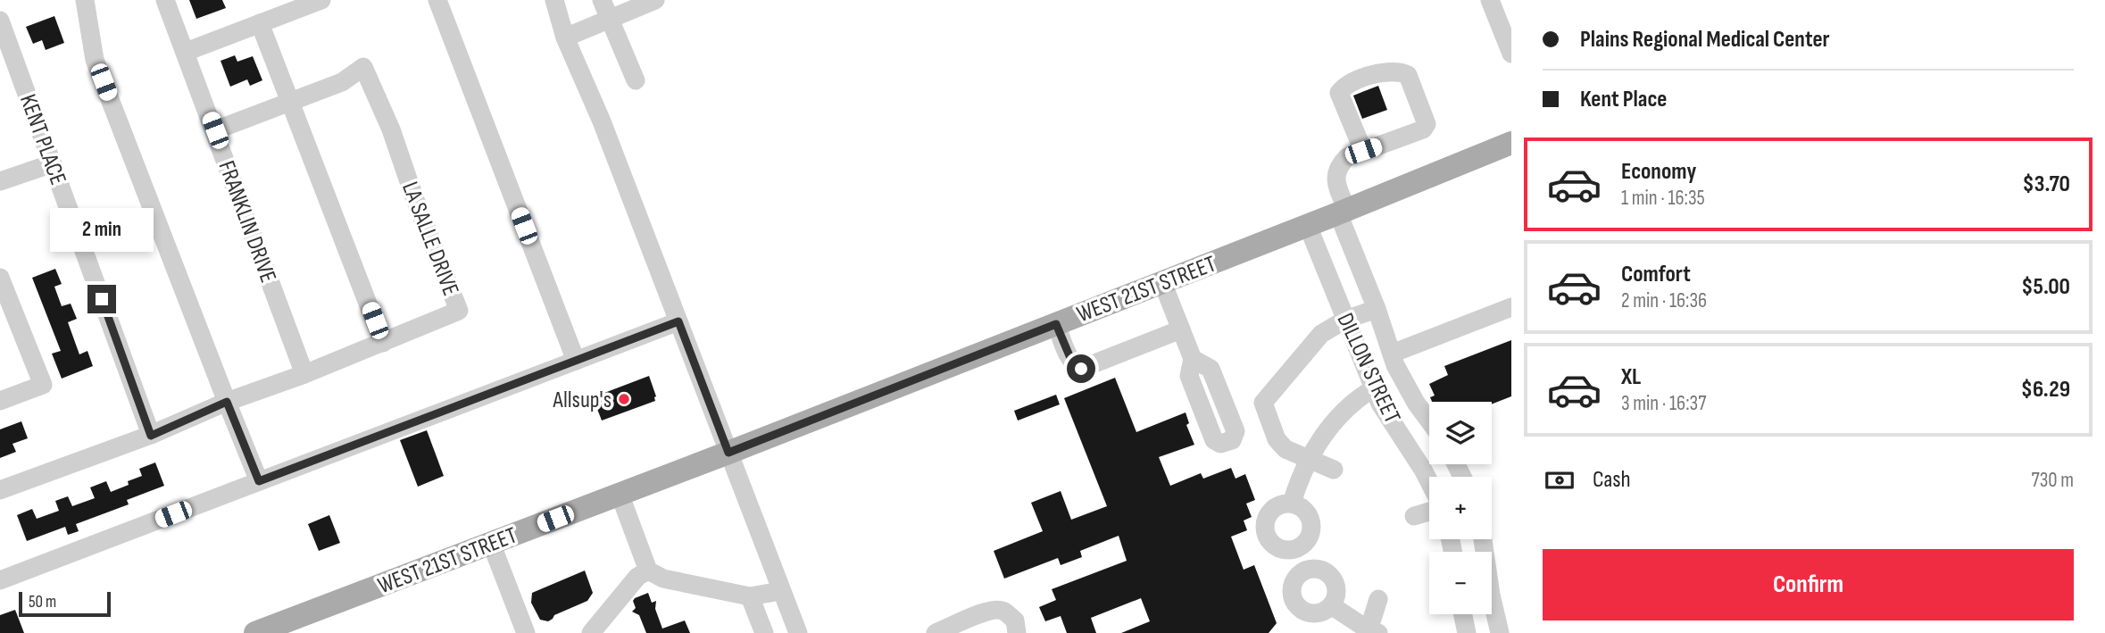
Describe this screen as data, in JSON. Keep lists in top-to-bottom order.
{
  "streets": {
    "main road": ["WEST 21ST STREET"],
    "street": [
      "KENT PLACE",
      "FRANKLIN DRIVE",
      "LA SALLE DRIVE",
      "DILLON STREET"
    ]
  },
  "crossings": [
    ["KENT PLACE", "LA SALLE DRIVE"],
    ["FRANKLIN DRIVE", "LA SALLE DRIVE"],
    ["WEST 21ST STREET", "DILLON STREET"]
  ],
  "places": ["Allsup's"],
  "scale_bar": "50 m",
  "page": {
    "banner": ["Plains Regional Medical Center", "Kent Place"],
    "list": [
      {
        "name": "Economy",
        "note": "1 min · 16:35",
        "value": "$3.70"
      },
      {
        "name": "Comfort",
        "note": "2 min · 16:36",
        "value": "$5.00"
      },
      {
        "name": "XL",
        "note": "3 min · 16:37",
        "value": "$6.29"
      }
    ],
    "bubble": "2 min",
    "map_buttons": ["+", "−"],
    "pay": ["Cash", "730 m"],
    "buttons": "Confirm",
    "scale": "50 m"
  }
}
